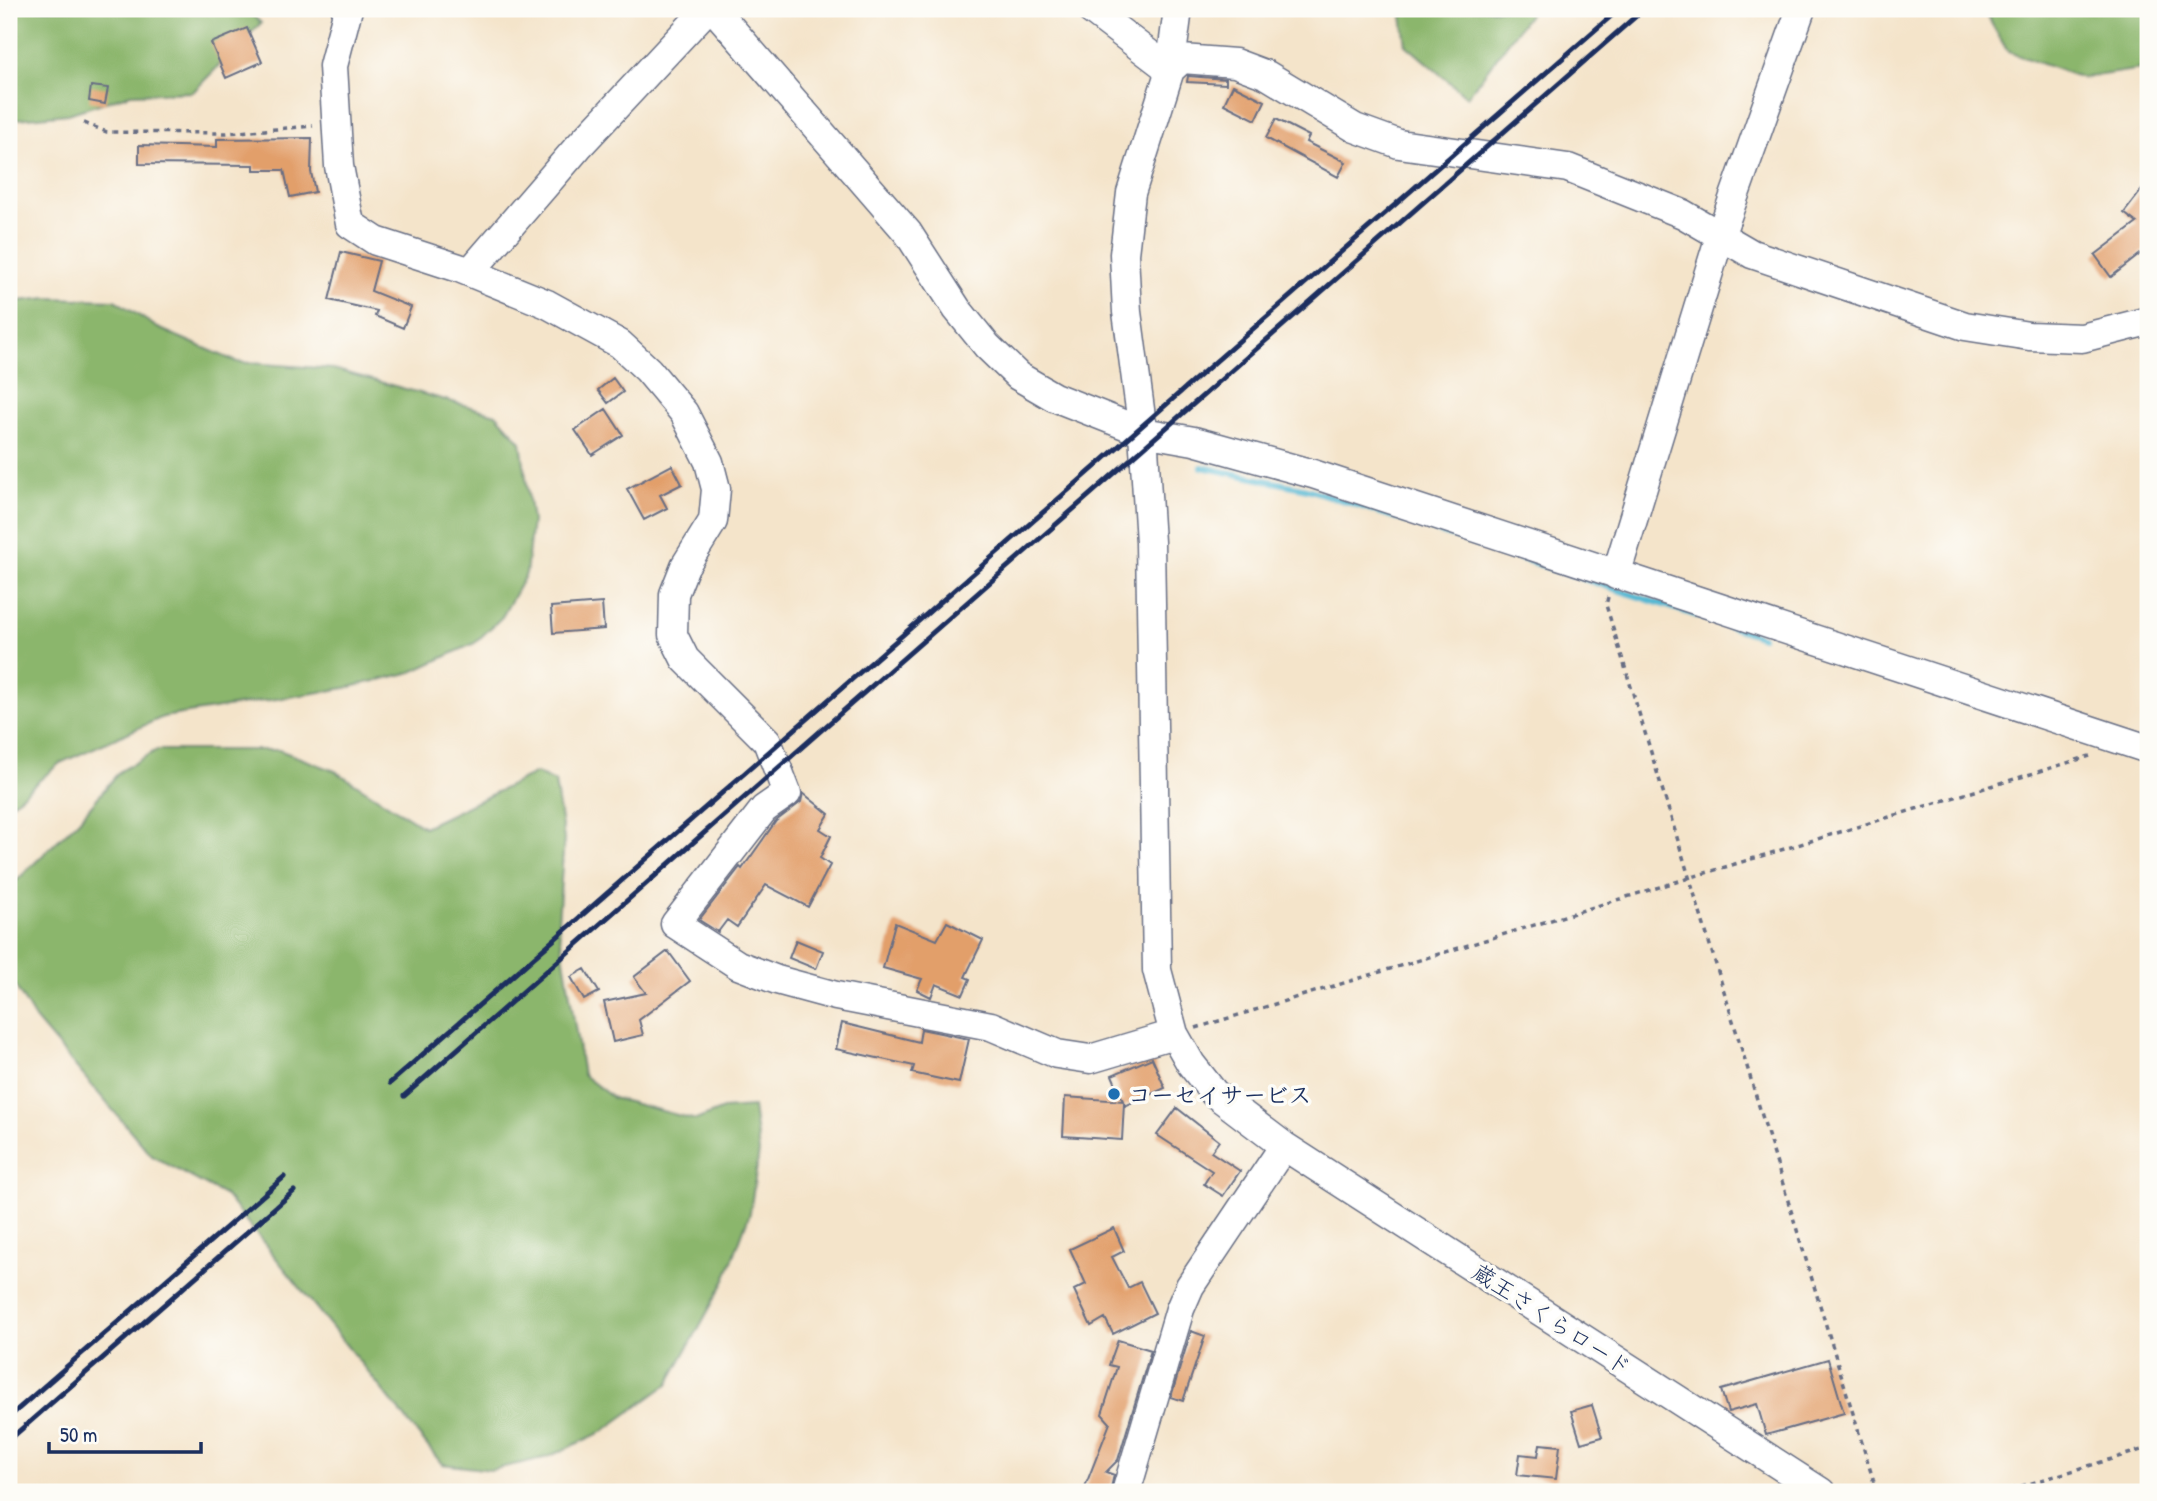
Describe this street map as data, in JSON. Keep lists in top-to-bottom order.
{
  "streets": {
    "street": ["蔵王さくらロード"]
  },
  "places": ["コーセイサービス"],
  "scale_bar": "50 m"
}
